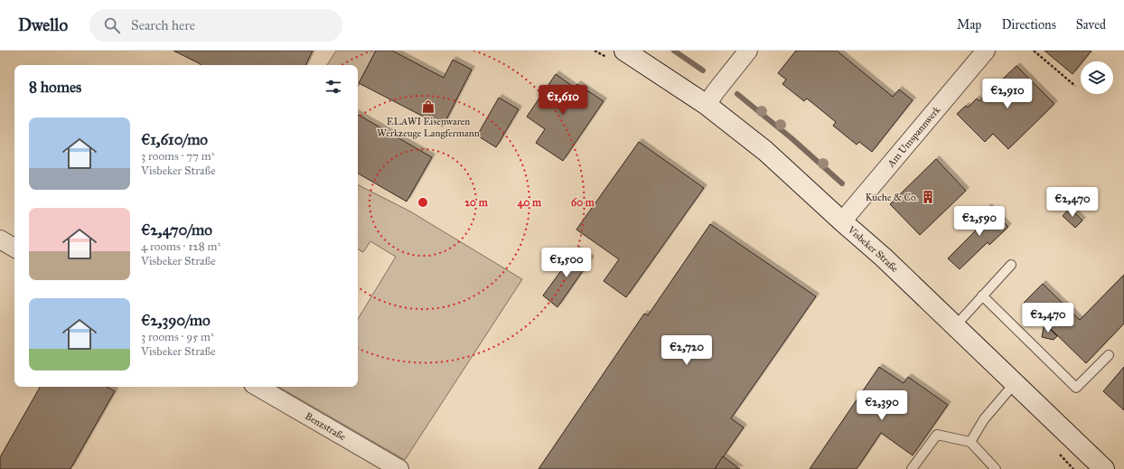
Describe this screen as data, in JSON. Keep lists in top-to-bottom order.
{
  "streets": {
    "main road": ["Visbeker Straße"],
    "street": ["Am Umspannwerk", "Benzstraße"]
  },
  "crossings": [
    ["Am Umspannwerk", "Visbeker Straße"]
  ],
  "places": {
    "shop": ["ELAWI Eisenwaren Werkzeuge Langfermann"],
    "building": ["Küche & Co."]
  },
  "page": {
    "header": "Dwello",
    "search": "Search here",
    "nav": ["Map", "Directions", "Saved"],
    "heading": "8 homes",
    "price": [
      "€2,910",
      "€1,610",
      "€2,470",
      "€2,590",
      "€1,500",
      "€2,470",
      "€2,720",
      "€2,390"
    ],
    "list": [
      {
        "name": "€1,610/mo",
        "note": "3 rooms · 77 m² · Visbeker Straße"
      },
      {
        "name": "€2,470/mo",
        "note": "4 rooms · 128 m² · Visbeker Straße"
      },
      {
        "name": "€2,390/mo",
        "note": "3 rooms · 95 m² · Visbeker Straße"
      }
    ]
  },
  "rings": ["20 m", "40 m", "60 m"]
}
